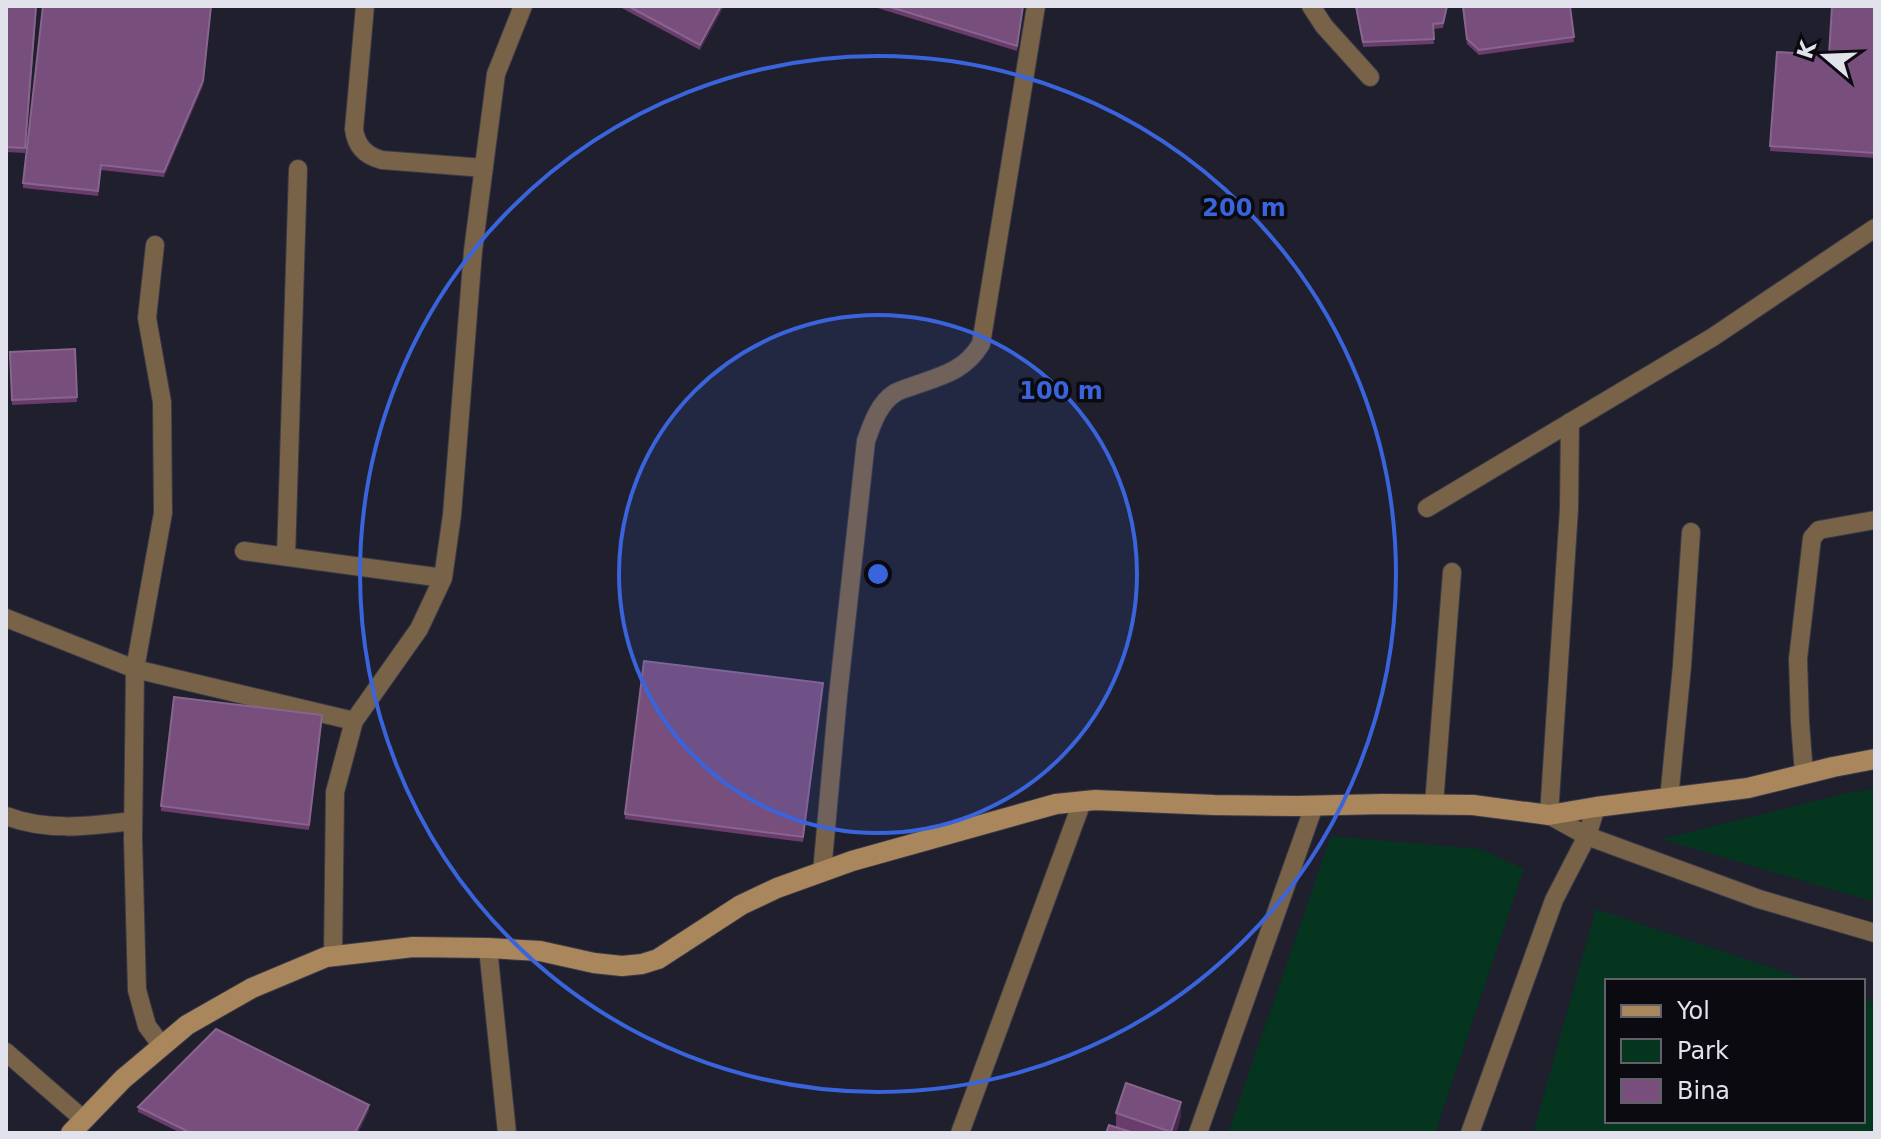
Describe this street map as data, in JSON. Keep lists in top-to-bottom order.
{
  "legend": ["Yol", "Park", "Bina"],
  "north": "left",
  "rings": ["200 m", "100 m"]
}
